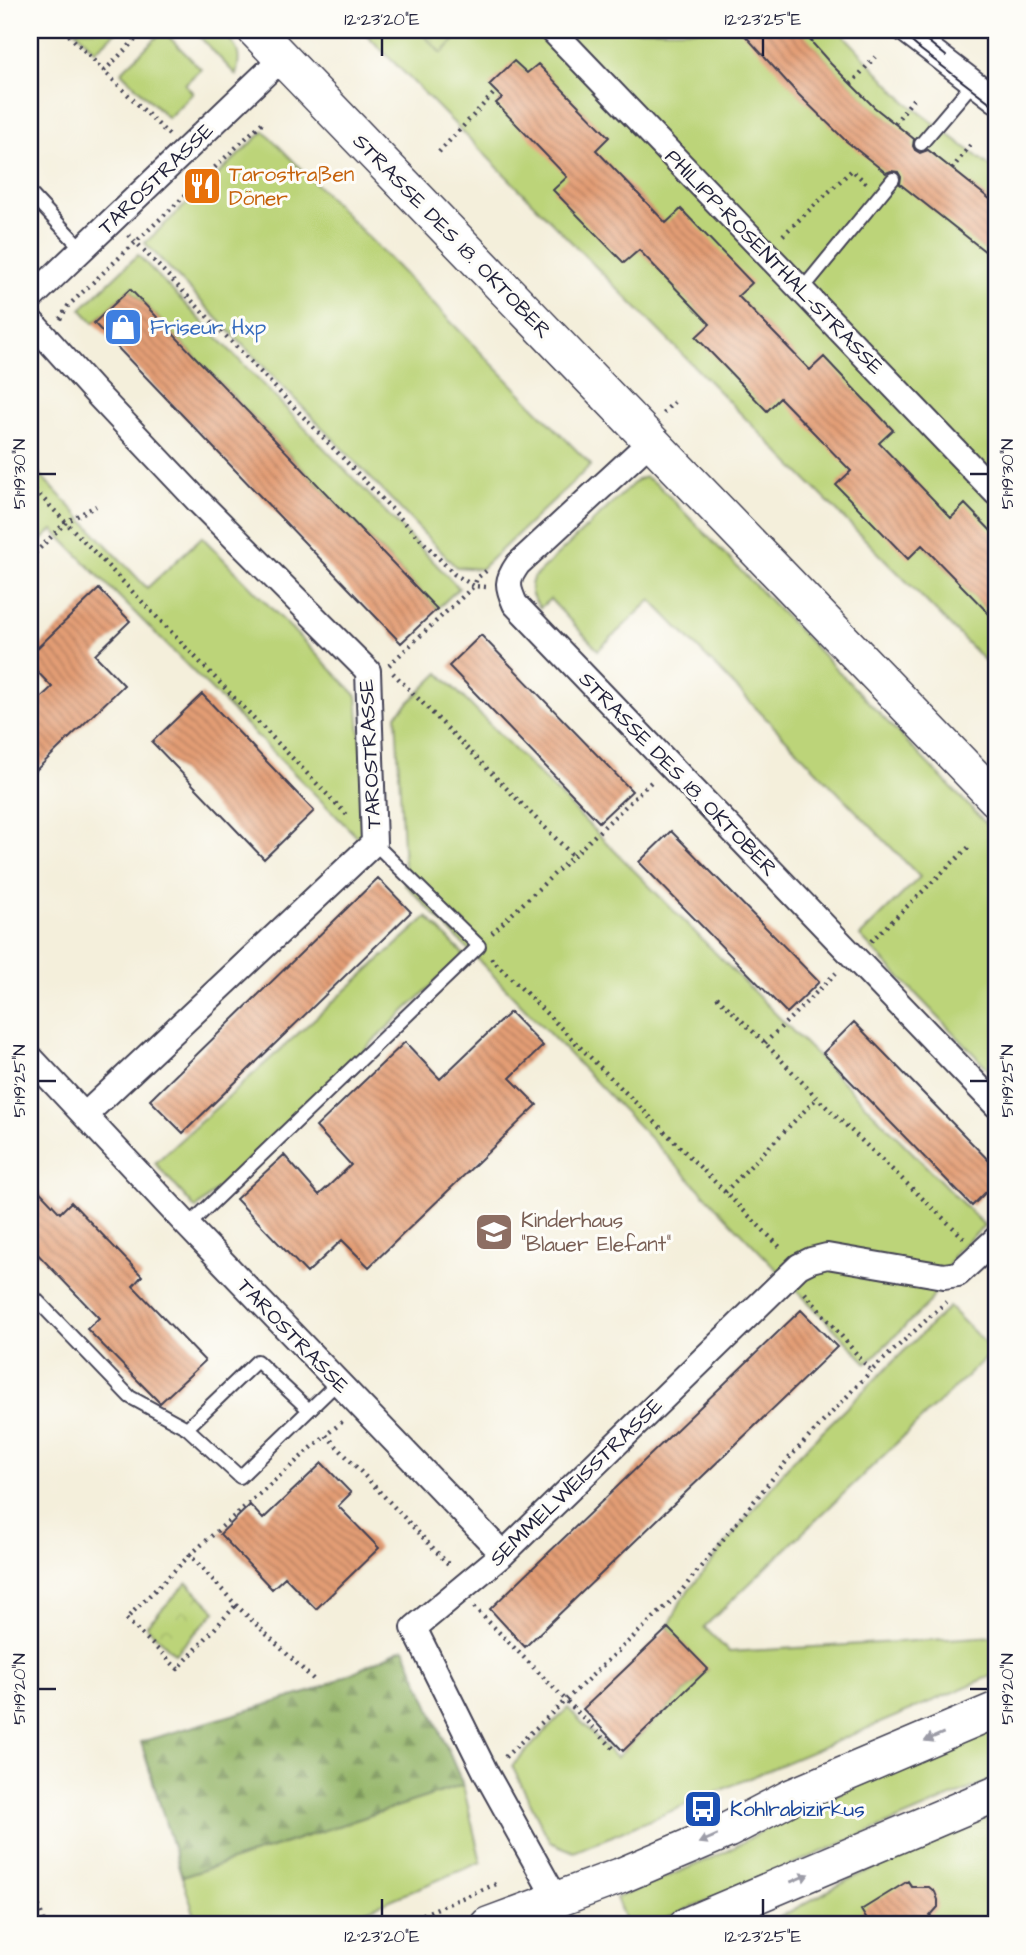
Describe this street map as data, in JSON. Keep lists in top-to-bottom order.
{
  "streets": {
    "main road": ["STRASSE DES 18. OKTOBER"],
    "street": ["TAROSTRASSE", "PHILIPP-ROSENTHAL-STRASSE", "SEMMELWEISSTRASSE"]
  },
  "crossings": [
    ["TAROSTRASSE", "STRASSE DES 18. OKTOBER"],
    ["TAROSTRASSE", "SEMMELWEISSTRASSE"]
  ],
  "places": {
    "restaurant": ["Tarostraßen Döner"],
    "shop": ["Friseur Hxp"],
    "school or university": ["Kinderhaus \"Blauer Elefant\""],
    "bus stop": ["Kohlrabizirkus"]
  },
  "coordinates": [
    "12°23'20\"E",
    "12°23'25\"E",
    "51°19'30\"N",
    "51°19'25\"N",
    "51°19'20\"N"
  ]
}
